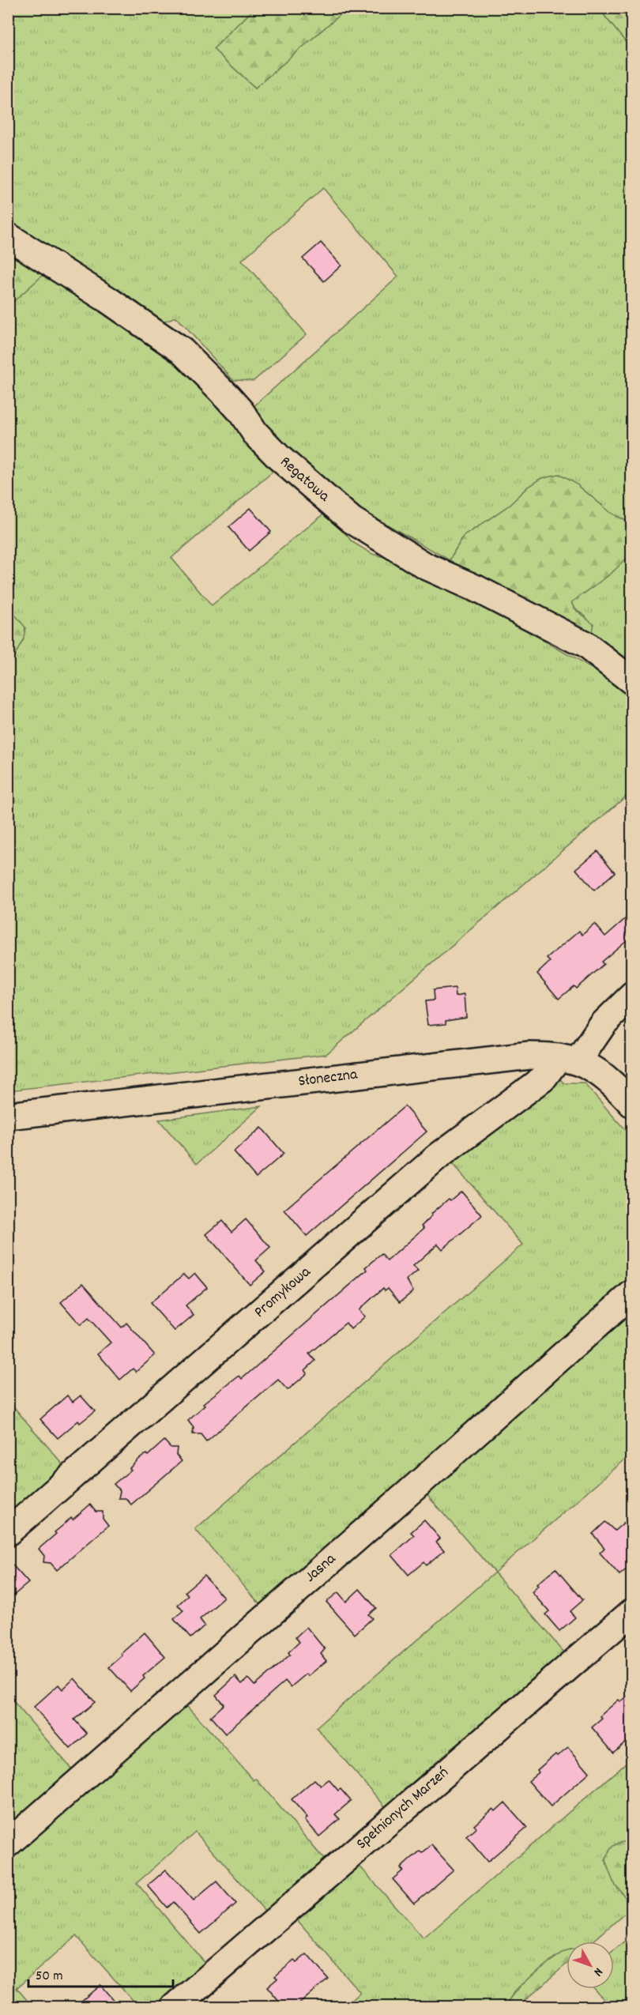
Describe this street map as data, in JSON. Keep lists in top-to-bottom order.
{
  "streets": {
    "street": [
      "Regatowa",
      "Słoneczna",
      "Promykowa",
      "Jasna",
      "Spełnionych Marzeń"
    ]
  },
  "crossings": [
    ["Słoneczna", "Promykowa"]
  ],
  "scale_bar": "50 m",
  "north": "bottom right"
}
